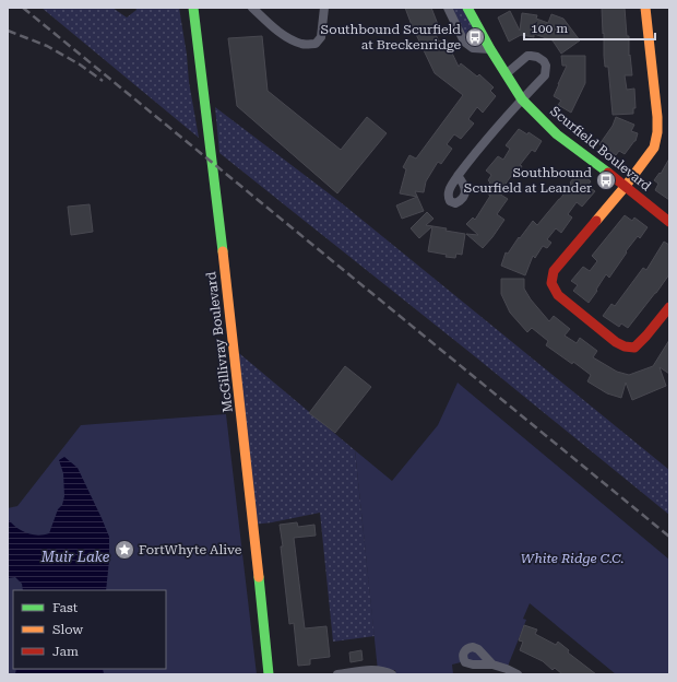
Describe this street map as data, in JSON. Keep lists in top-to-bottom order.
{
  "streets": {
    "street": ["Scurfield Boulevard", "McGillivray Boulevard"]
  },
  "water": ["Muir Lake"],
  "parks": ["White Ridge C.C."],
  "places": {
    "bus stop": ["Southbound Scurfield at Breckenridge", "Southbound Scurfield at Leander"],
    "place": ["FortWhyte Alive"]
  },
  "legend": ["Fast", "Slow", "Jam"],
  "scale_bar": "100 m"
}
